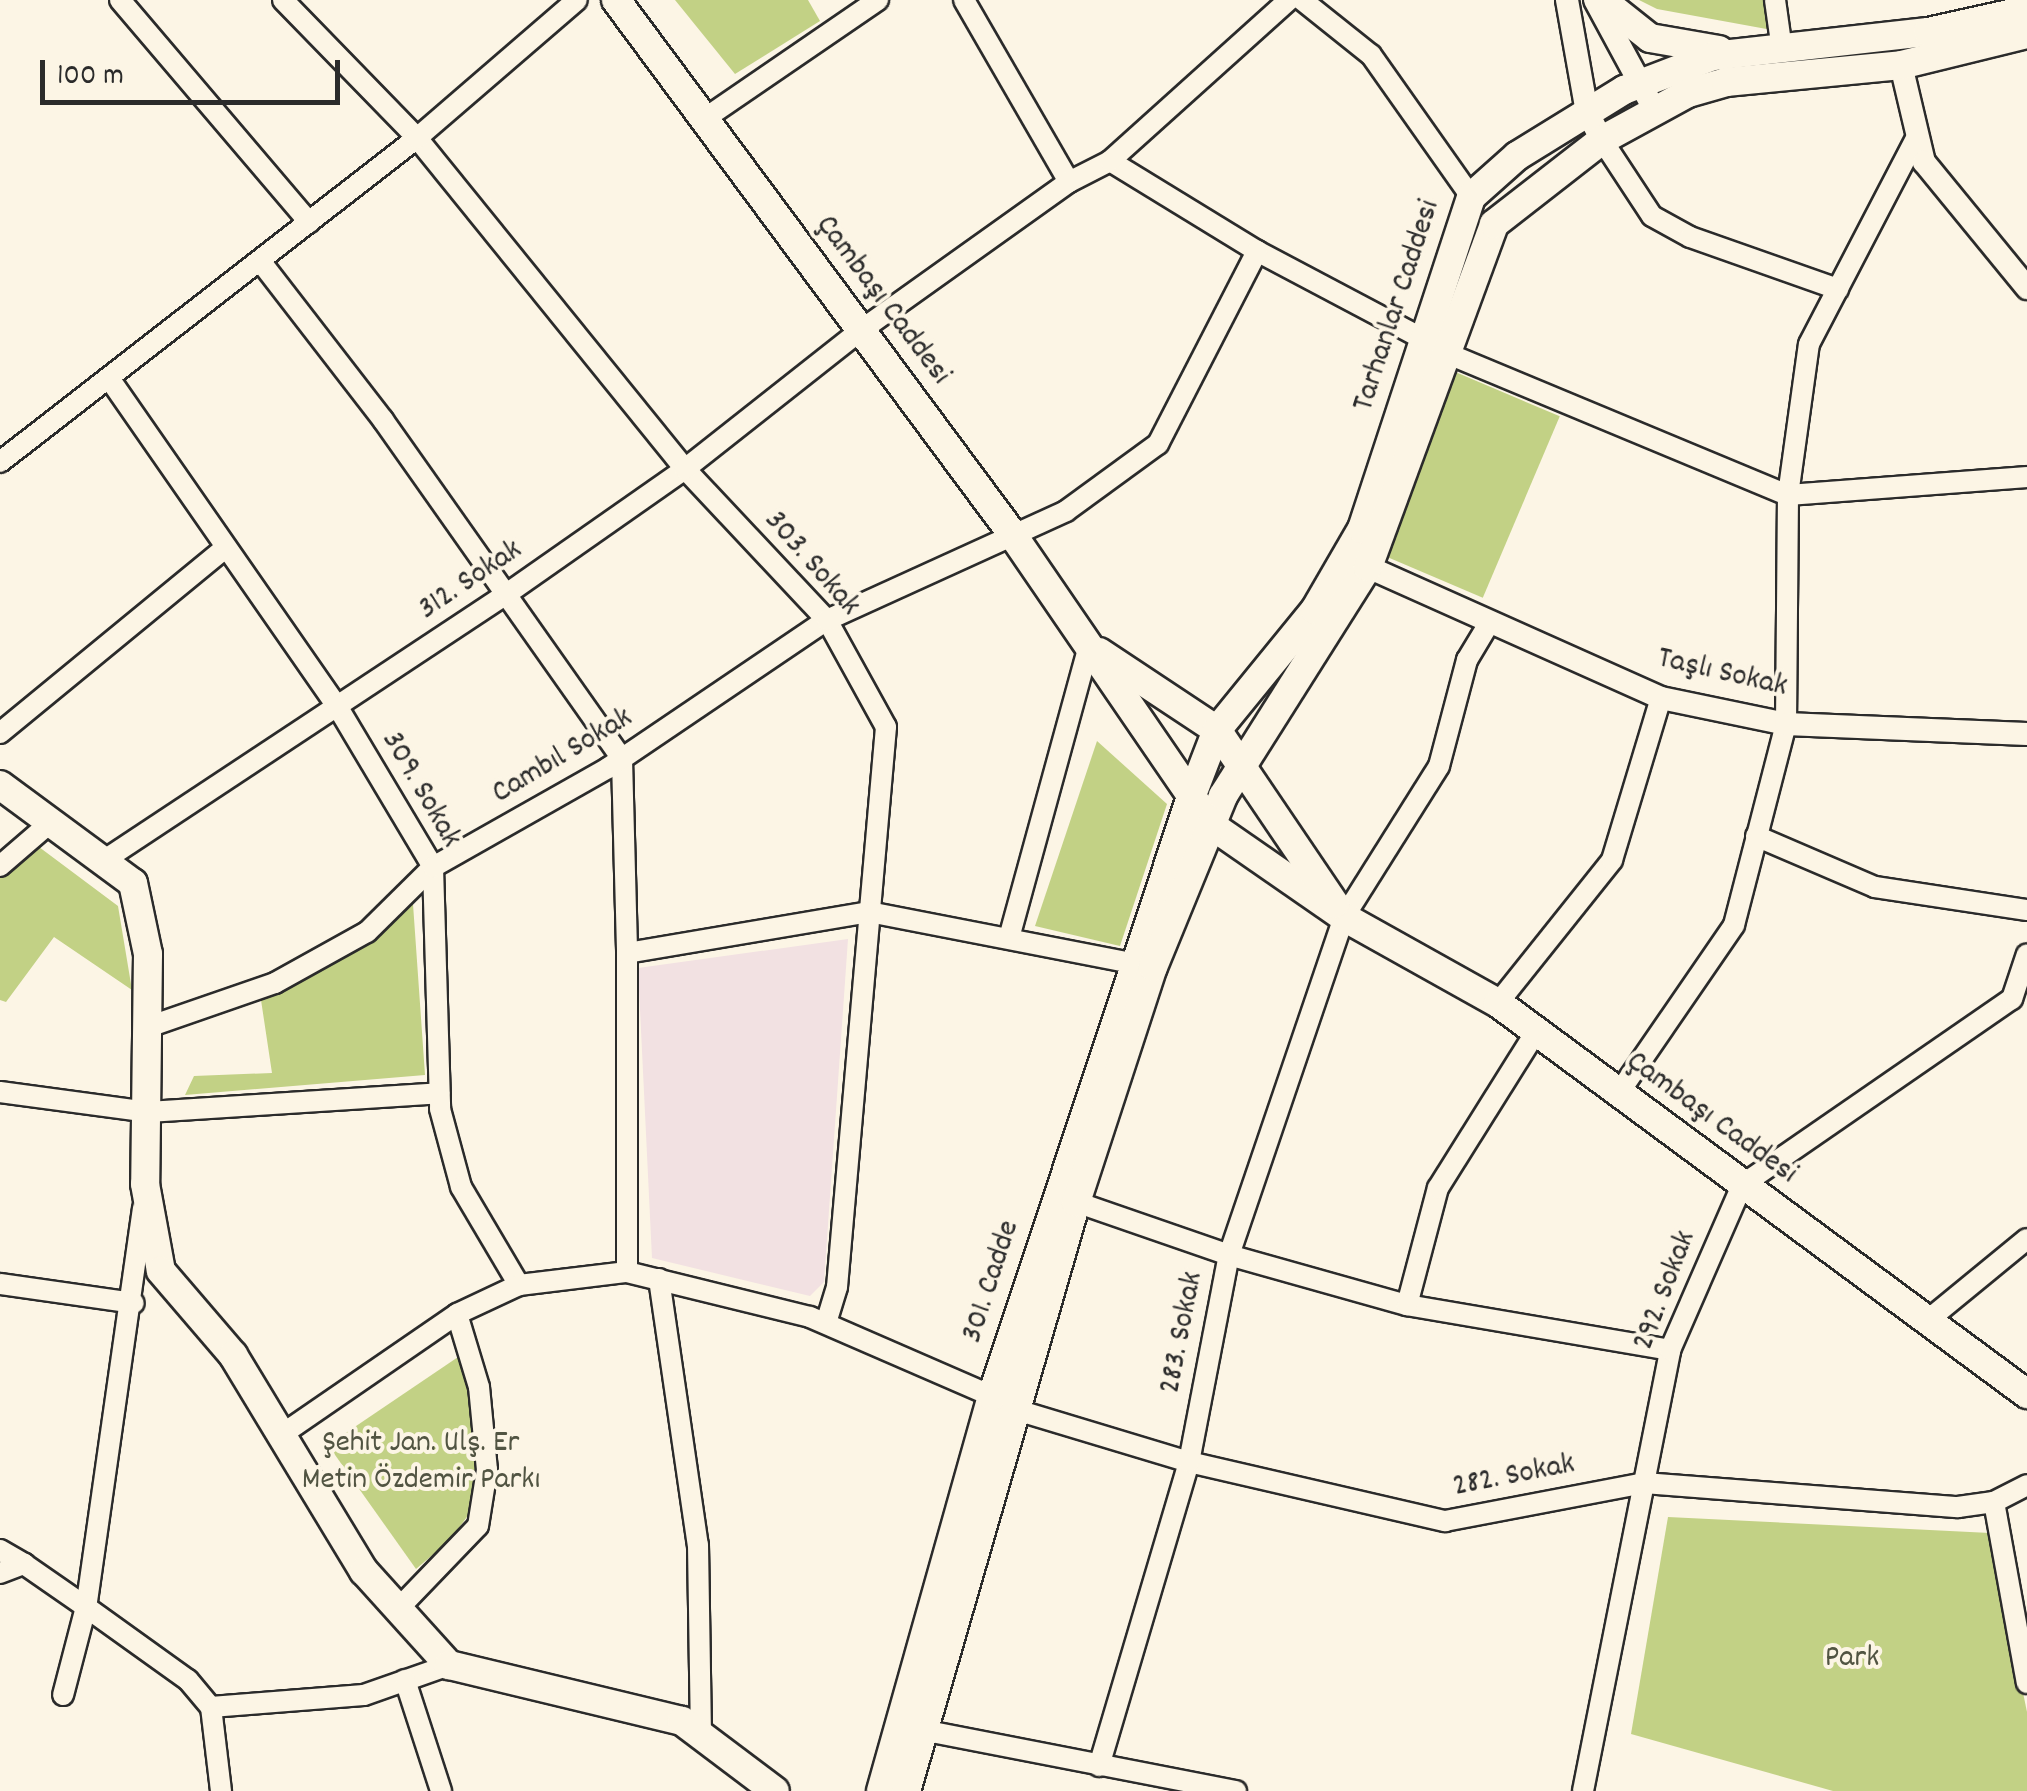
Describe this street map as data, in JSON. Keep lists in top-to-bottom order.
{
  "streets": {
    "main road": ["Çambaşı Caddesi", "Tarhanlar Caddesi", "301. Cadde"],
    "street": [
      "303. Sokak",
      "312. Sokak",
      "Taşlı Sokak",
      "Cambıl Sokak",
      "309. Sokak",
      "292. Sokak",
      "283. Sokak",
      "282. Sokak"
    ]
  },
  "crossings": [
    ["Çambaşı Caddesi", "Tarhanlar Caddesi"],
    ["Çambaşı Caddesi", "312. Sokak"],
    ["Çambaşı Caddesi", "Cambıl Sokak"],
    ["Çambaşı Caddesi", "301. Cadde"],
    ["Çambaşı Caddesi", "292. Sokak"],
    ["Çambaşı Caddesi", "283. Sokak"],
    ["Tarhanlar Caddesi", "Taşlı Sokak"],
    ["Tarhanlar Caddesi", "301. Cadde"],
    ["303. Sokak", "312. Sokak"],
    ["303. Sokak", "Cambıl Sokak"],
    ["312. Sokak", "309. Sokak"],
    ["Taşlı Sokak", "283. Sokak"],
    ["Cambıl Sokak", "309. Sokak"],
    ["301. Cadde", "282. Sokak"],
    ["292. Sokak", "282. Sokak"],
    ["283. Sokak", "282. Sokak"]
  ],
  "parks": ["Şehit Jan. Ulş. Er Metin Özdemir Parkı", "Park"],
  "scale_bar": "100 m"
}
